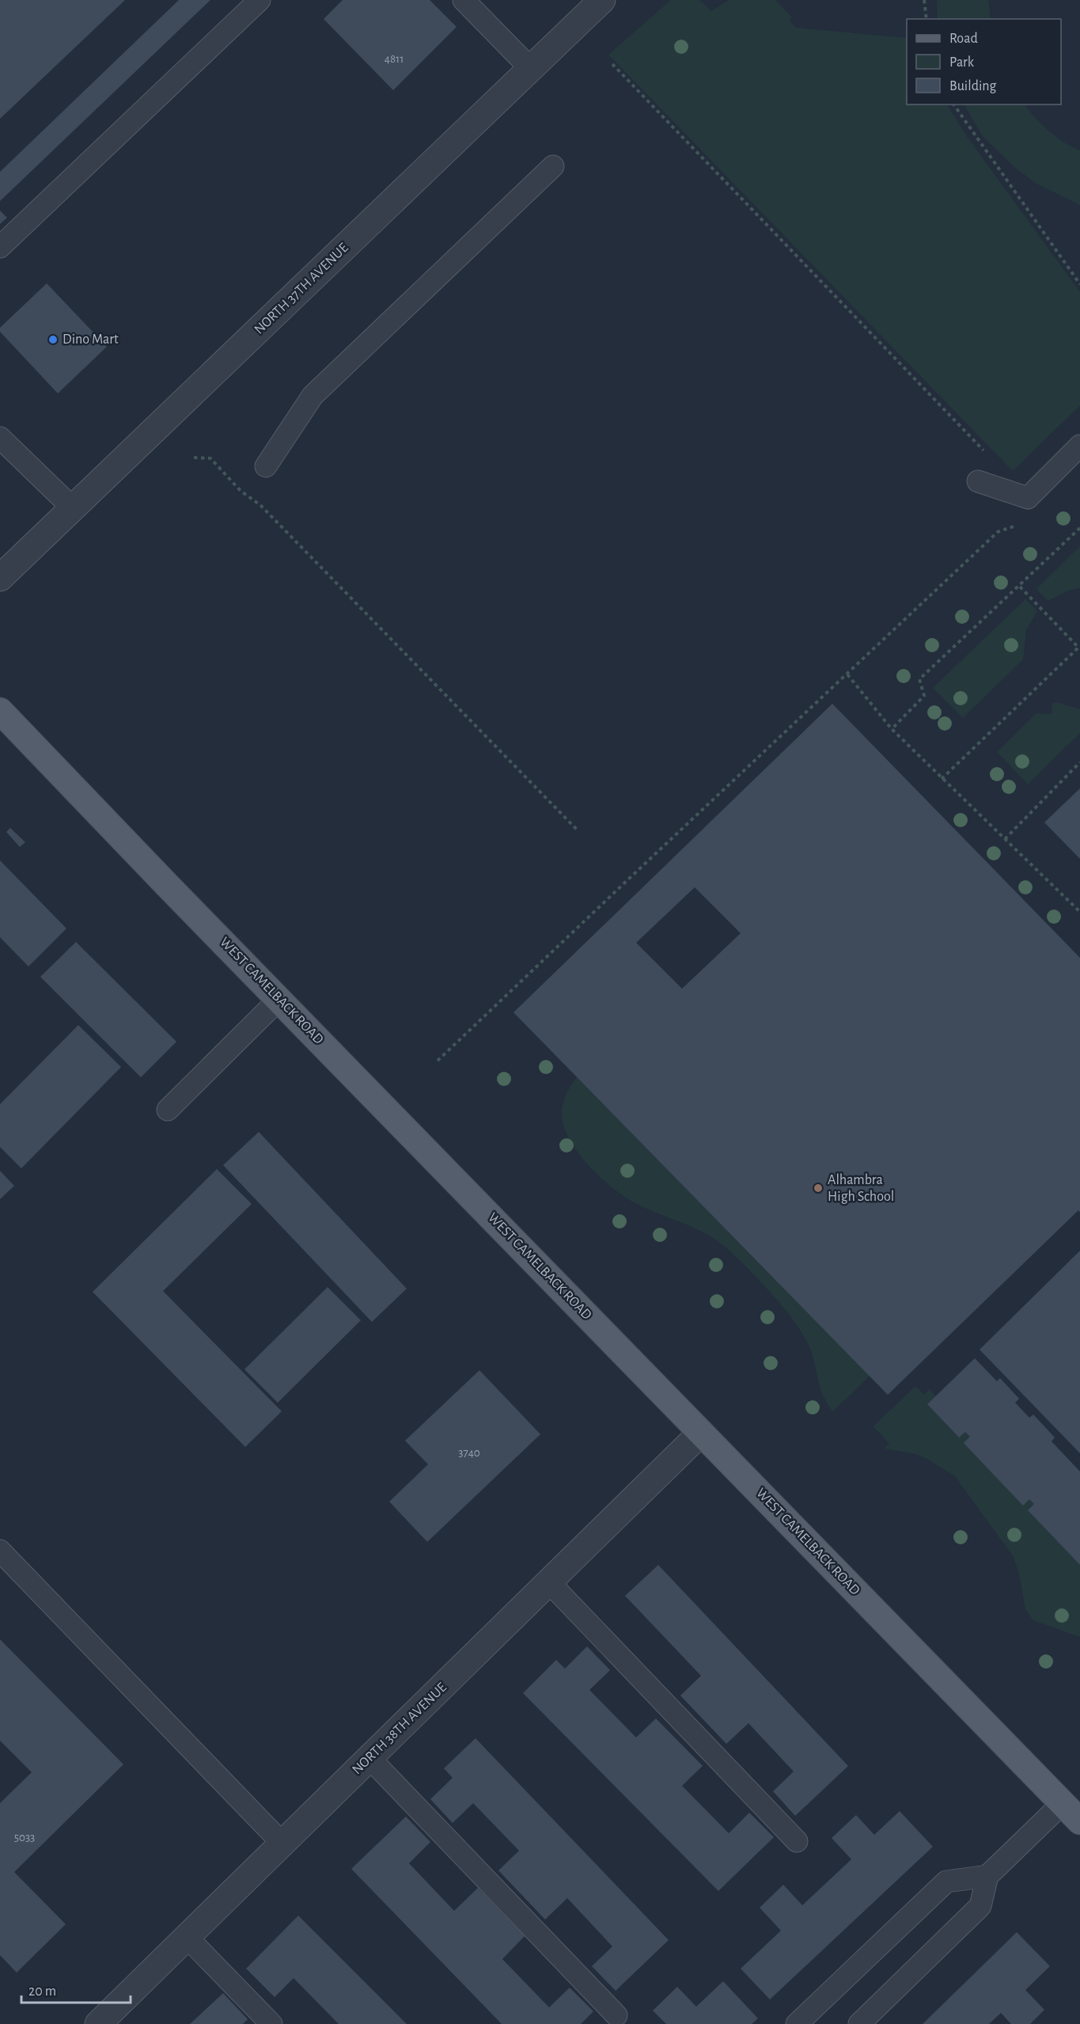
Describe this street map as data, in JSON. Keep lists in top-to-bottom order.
{
  "streets": {
    "main road": ["WEST CAMELBACK ROAD"],
    "street": ["NORTH 37TH AVENUE", "NORTH 38TH AVENUE"]
  },
  "crossings": [
    ["WEST CAMELBACK ROAD", "NORTH 38TH AVENUE"]
  ],
  "places": ["Dino Mart", "Alhambra High School"],
  "house_numbers": ["4811", "3740", "5033"],
  "legend": ["Road", "Park", "Building"],
  "scale_bar": "20 m"
}
